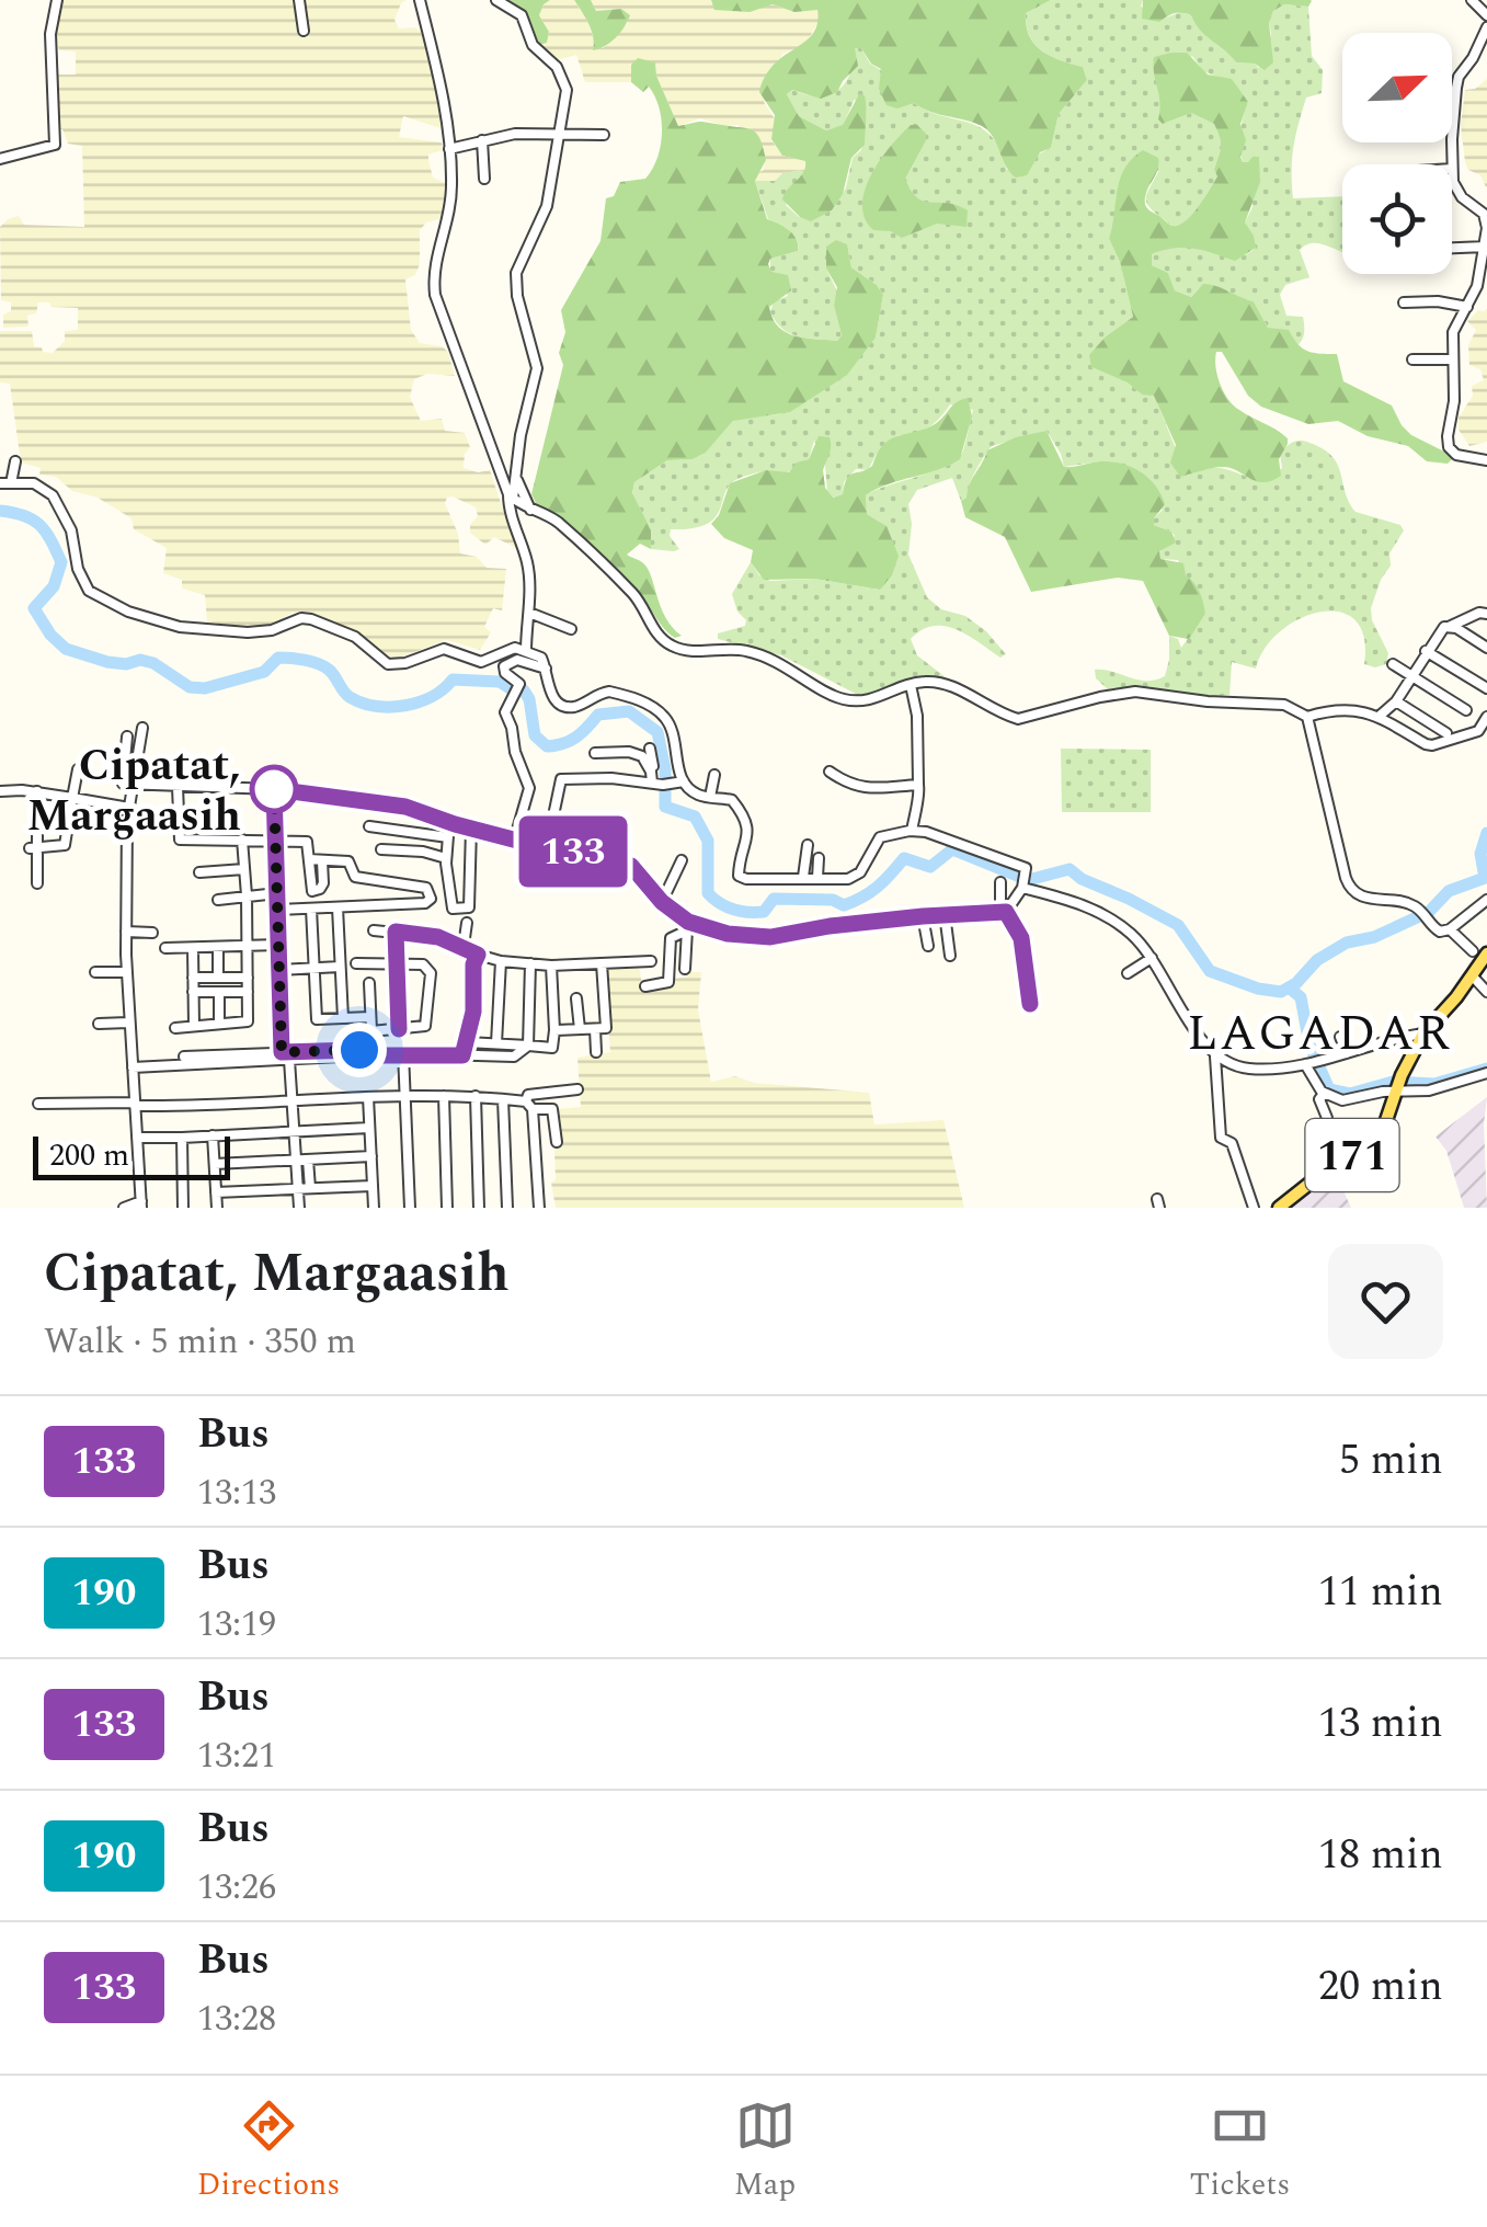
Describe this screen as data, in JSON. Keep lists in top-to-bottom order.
{
  "streets": {
    "main road": ["171"]
  },
  "districts": ["LAGADAR"],
  "places": ["Cipatat, Margaasih"],
  "lines": ["bus line 133"],
  "scale_bar": "200 m",
  "north": "top right",
  "page": {
    "on_map": "133",
    "scale": "200 m",
    "heading": ["Cipatat, Margaasih", "Walk · 5 min · 350 m"],
    "list": [
      {
        "mark": "133",
        "name": "Bus",
        "note": "13:13",
        "value": "5 min"
      },
      {
        "mark": "190",
        "name": "Bus",
        "note": "13:19",
        "value": "11 min"
      },
      {
        "mark": "133",
        "name": "Bus",
        "note": "13:21",
        "value": "13 min"
      },
      {
        "mark": "190",
        "name": "Bus",
        "note": "13:26",
        "value": "18 min"
      },
      {
        "mark": "133",
        "name": "Bus",
        "note": "13:28",
        "value": "20 min"
      }
    ],
    "tabs": ["Directions", "Map", "Tickets"]
  }
}
